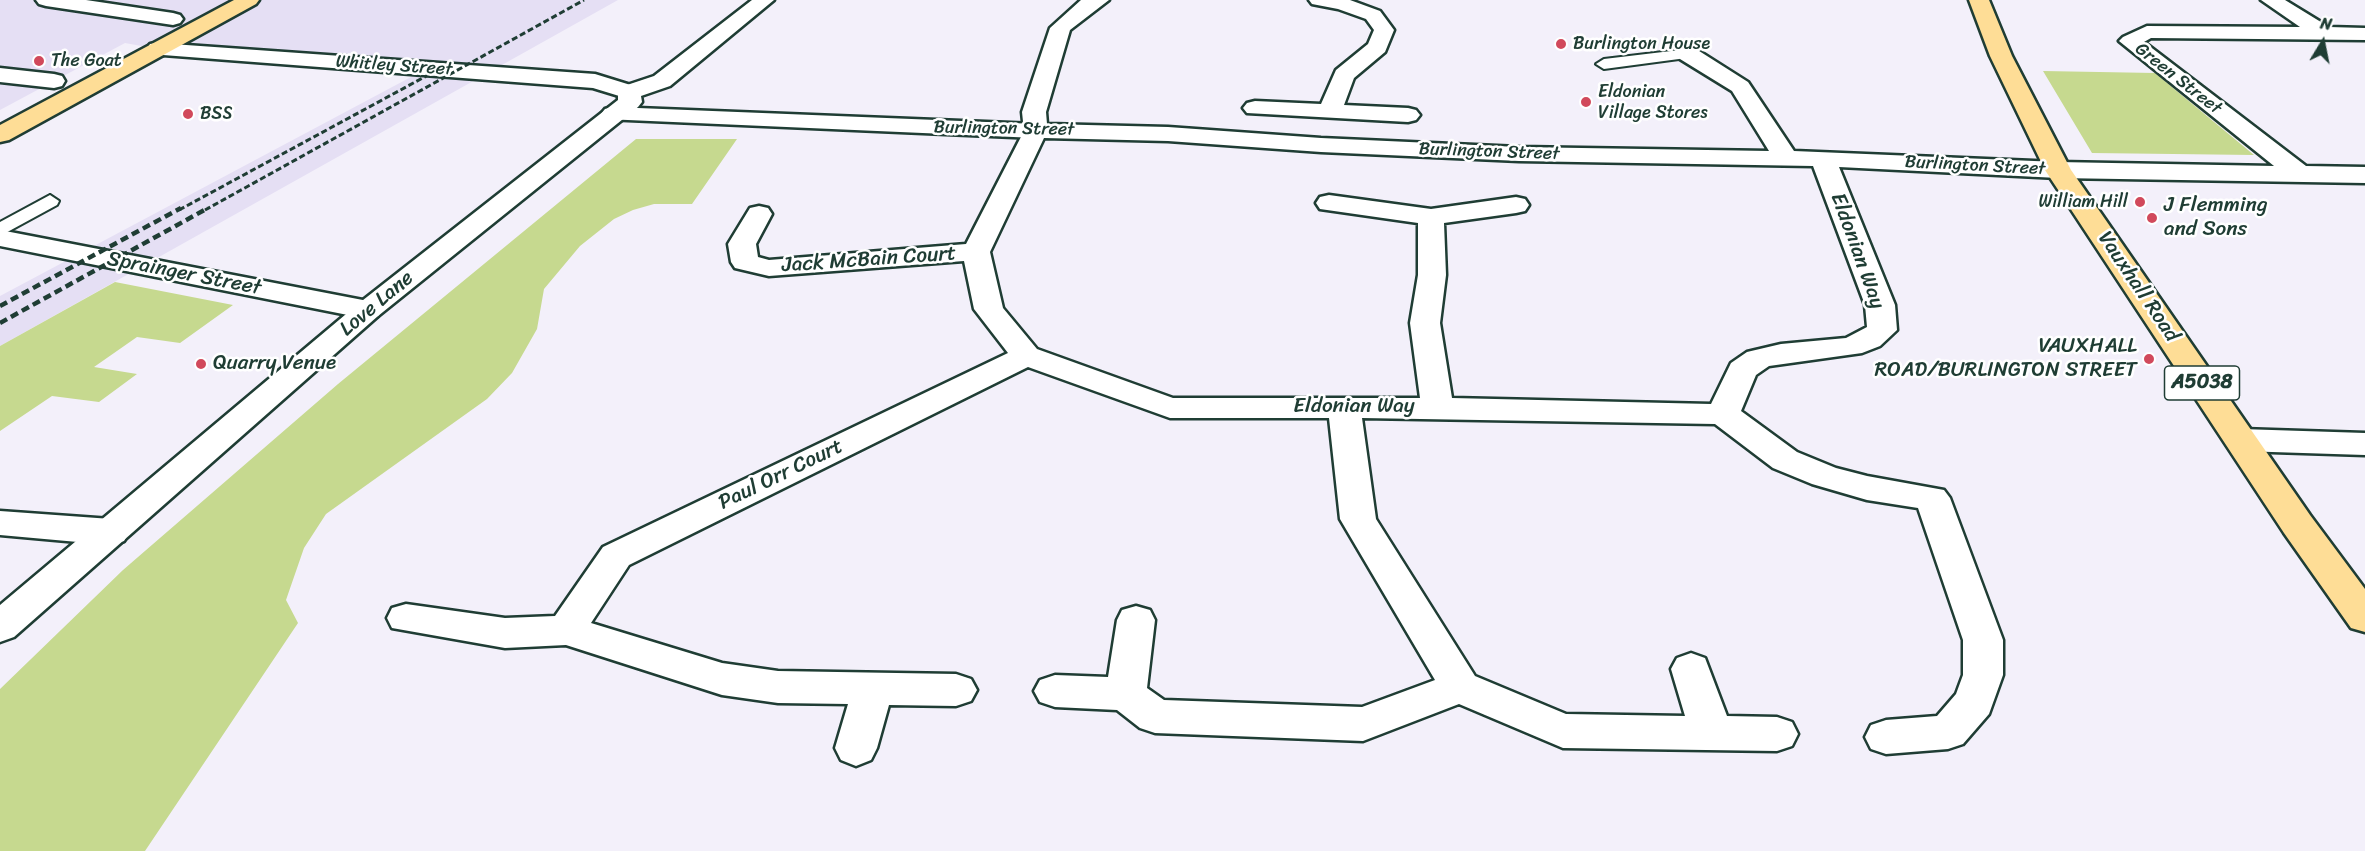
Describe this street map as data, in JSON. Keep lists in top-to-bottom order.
{
  "streets": {
    "main road": ["Vauxhall Road", "A5038"],
    "street": [
      "Whitley Street",
      "Green Street",
      "Burlington Street",
      "Eldonian Way",
      "Jack McBain Court",
      "Sprainger Street",
      "Love Lane",
      "Paul Orr Court"
    ]
  },
  "crossings": [
    ["Whitley Street", "Burlington Street"],
    ["Whitley Street", "Love Lane"],
    ["Green Street", "Burlington Street"],
    ["Burlington Street", "Eldonian Way"],
    ["Burlington Street", "Vauxhall Road"],
    ["Burlington Street", "Love Lane"],
    ["Eldonian Way", "Paul Orr Court"],
    ["Sprainger Street", "Love Lane"]
  ],
  "places": [
    "Burlington House",
    "The Goat",
    "Eldonian Village Stores",
    "BSS",
    "William Hill",
    "J Flemming and Sons",
    "VAUXHALL ROAD/BURLINGTON STREET",
    "Quarry Venue"
  ],
  "north": "top"
}
